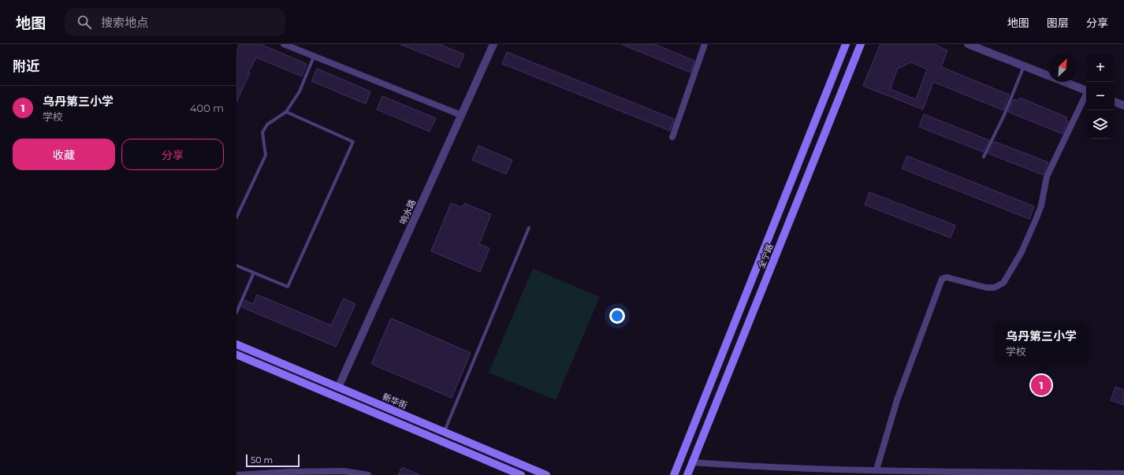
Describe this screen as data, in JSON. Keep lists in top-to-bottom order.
{
  "streets": {
    "main road": ["全宁路", "新华街"],
    "street": ["响水路"]
  },
  "crossings": [
    ["响水路", "新华街"]
  ],
  "scale_bar": "50 m",
  "north": "top right",
  "page": {
    "header": "地图",
    "search": "搜索地点",
    "nav": ["地图", "图层", "分享"],
    "heading": "附近",
    "map_buttons": ["+", "−"],
    "list": [
      {
        "mark": "1",
        "name": "乌丹第三小学",
        "note": "学校",
        "value": "400 m"
      }
    ],
    "buttons": ["收藏", "分享"],
    "popup": ["乌丹第三小学", "学校"],
    "pins": "1",
    "scale": "50 m"
  }
}
